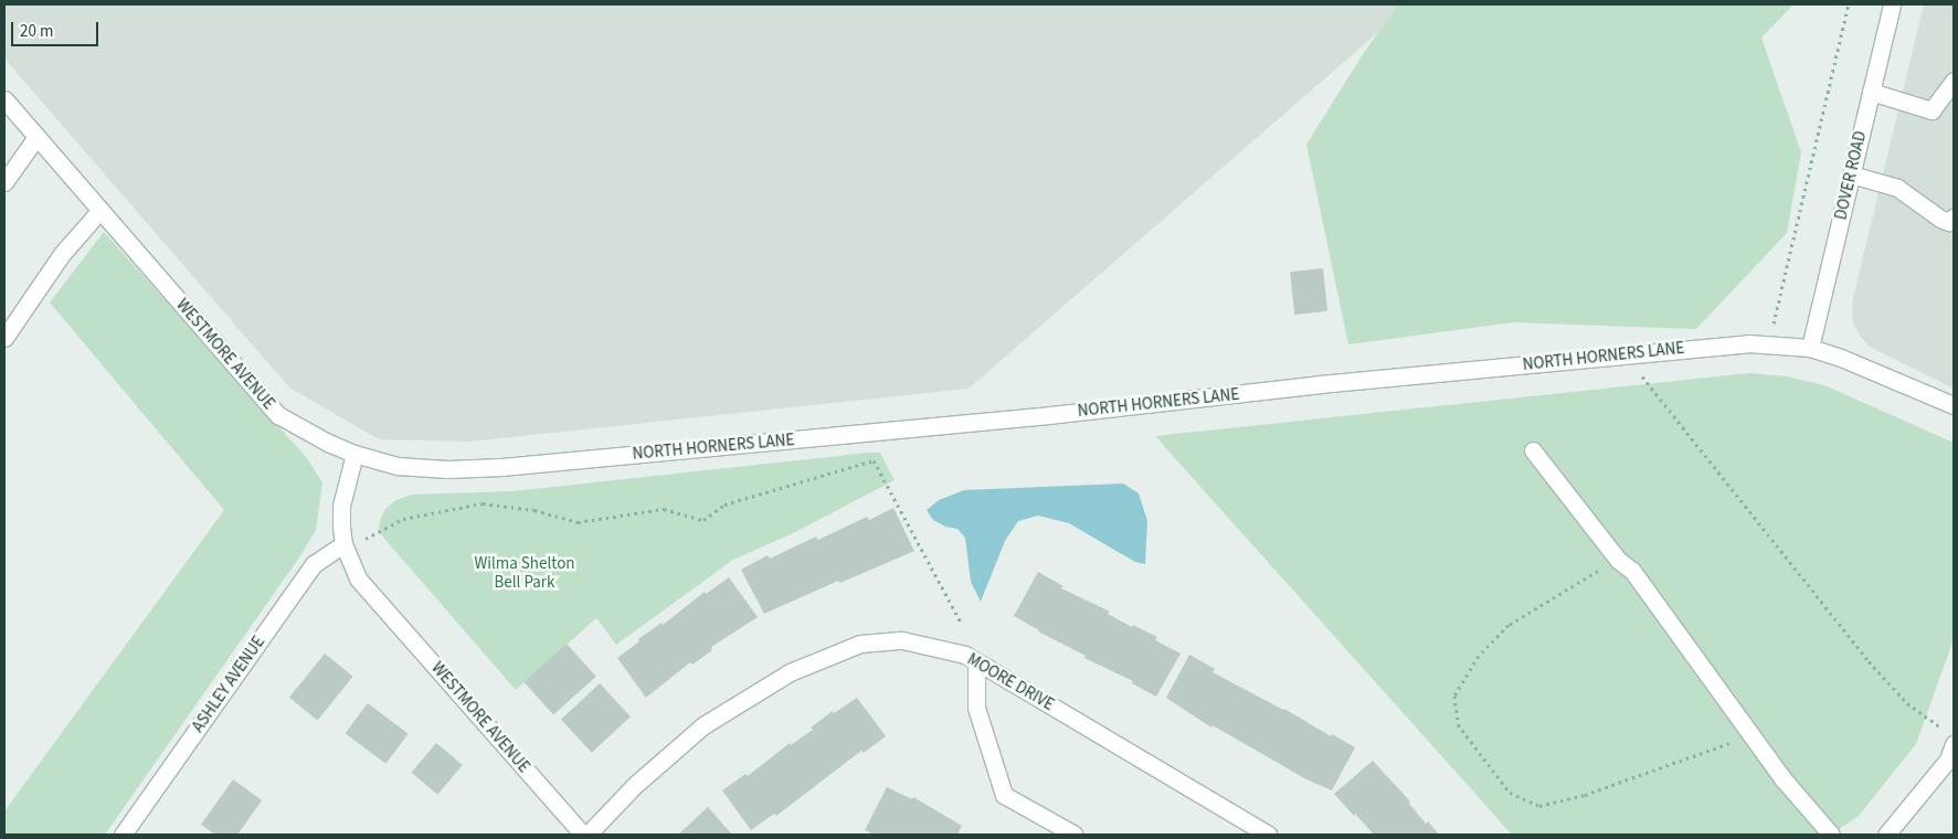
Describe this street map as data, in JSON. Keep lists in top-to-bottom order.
{
  "streets": {
    "street": [
      "DOVER ROAD",
      "WESTMORE AVENUE",
      "NORTH HORNERS LANE",
      "MOORE DRIVE",
      "ASHLEY AVENUE"
    ]
  },
  "crossings": [
    ["DOVER ROAD", "NORTH HORNERS LANE"],
    ["WESTMORE AVENUE", "NORTH HORNERS LANE"],
    ["WESTMORE AVENUE", "MOORE DRIVE"],
    ["WESTMORE AVENUE", "ASHLEY AVENUE"]
  ],
  "parks": ["Wilma Shelton Bell Park"],
  "scale_bar": "20 m"
}
